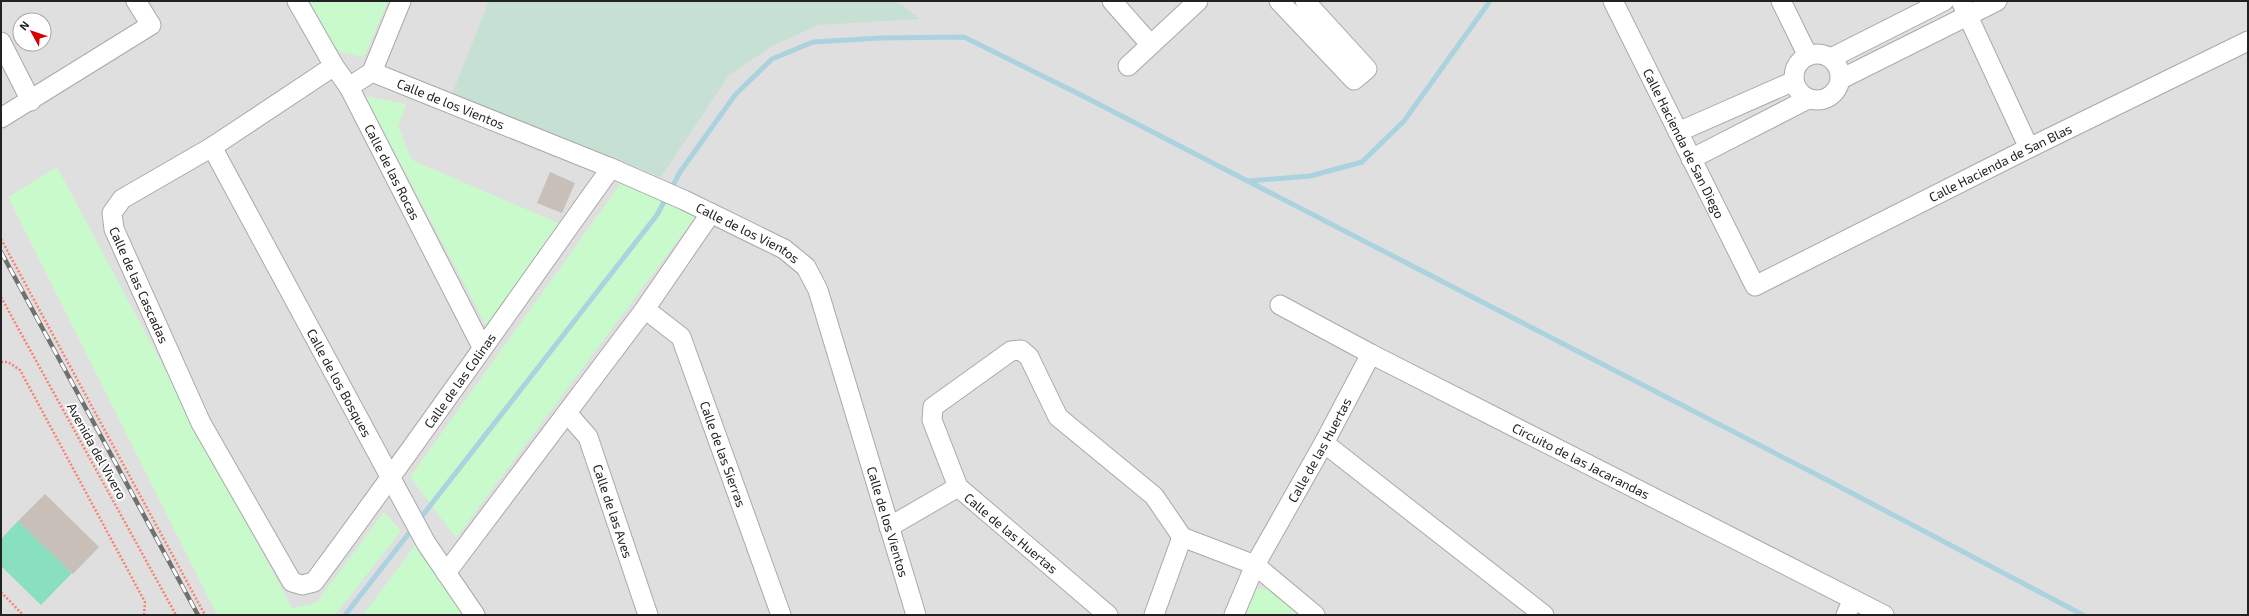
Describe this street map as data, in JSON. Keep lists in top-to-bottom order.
{
  "streets": {
    "street": [
      "Calle de los Vientos",
      "Calle Hacienda de San Diego",
      "Calle Hacienda de San Blas",
      "Calle de las Rocas",
      "Calle de las Cascadas",
      "Calle de las Colinas",
      "Calle de los Bosques",
      "Calle de las Huertas",
      "Calle de las Sierras",
      "Circuito de las Jacarandas",
      "Calle de las Aves"
    ],
    "path": ["Avenida del Vivero"]
  },
  "crossings": [
    ["Calle de los Vientos", "Calle de las Colinas"],
    ["Calle Hacienda de San Diego", "Calle Hacienda de San Blas"],
    ["Calle de las Rocas", "Calle de las Cascadas"],
    ["Calle de las Rocas", "Calle de las Colinas"],
    ["Calle de las Cascadas", "Calle de las Colinas"],
    ["Calle de las Cascadas", "Calle de los Bosques"],
    ["Calle de las Colinas", "Calle de los Bosques"],
    ["Calle de las Huertas", "Circuito de las Jacarandas"]
  ],
  "north": "top left"
}
